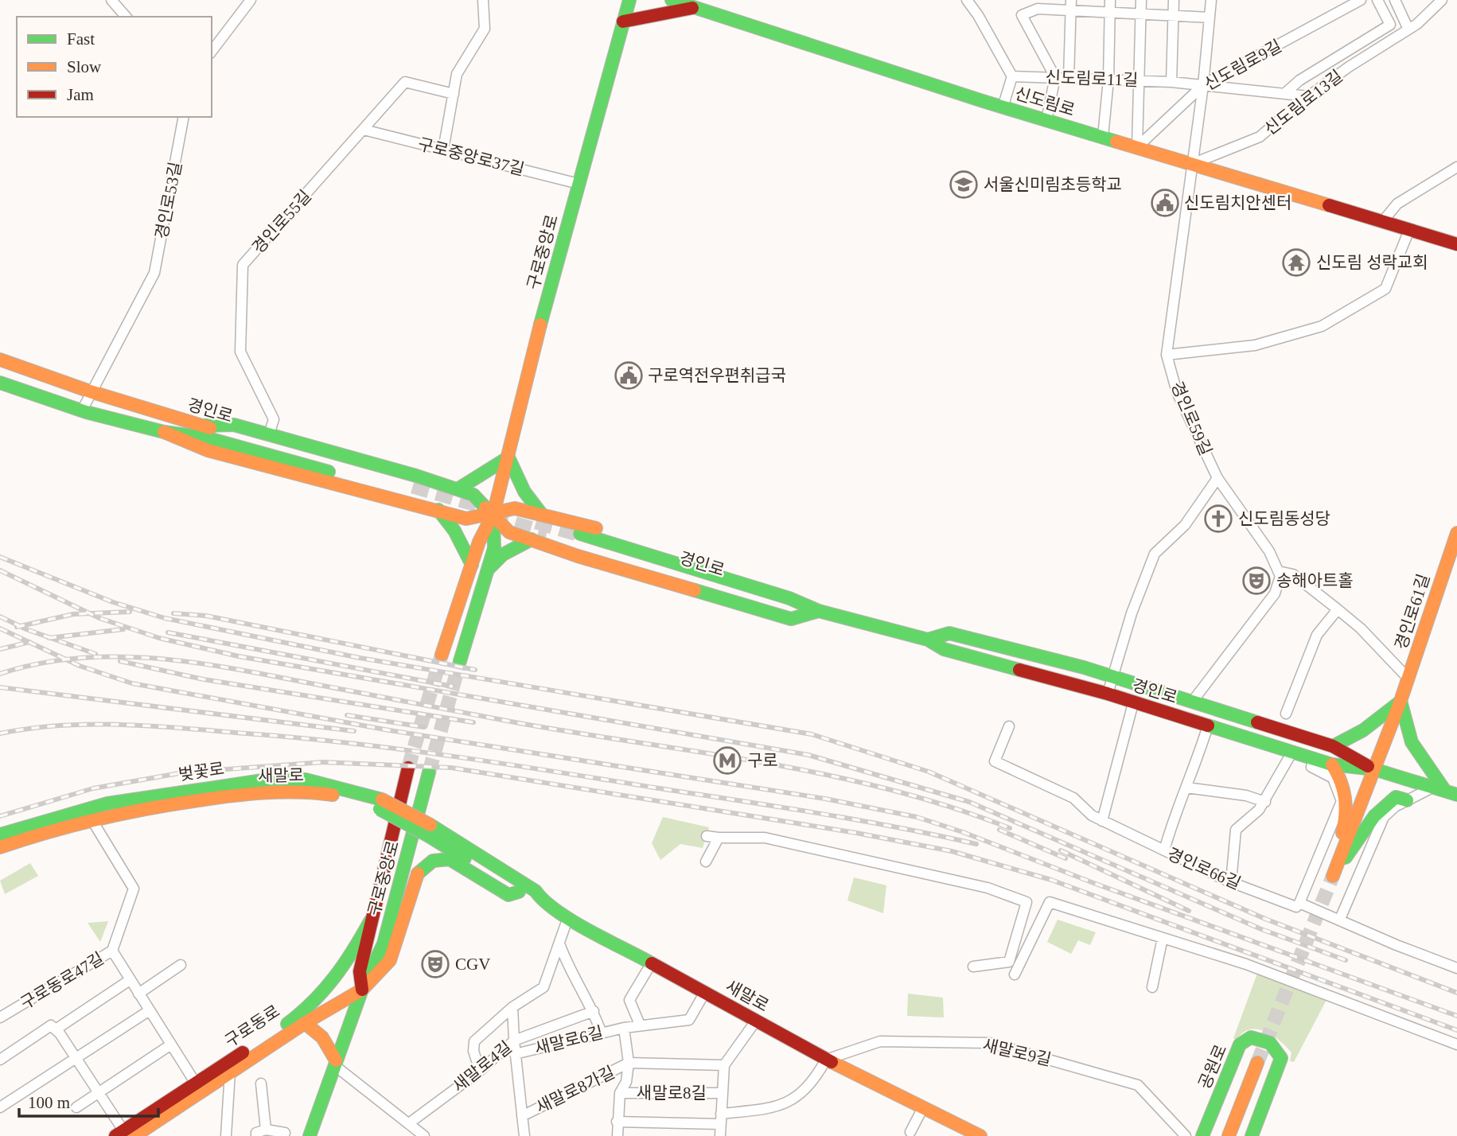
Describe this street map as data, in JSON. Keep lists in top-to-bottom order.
{
  "streets": {
    "main road": [
      "신도림로",
      "구로중앙로",
      "경인로",
      "경인로61길",
      "벚꽃로",
      "새말로",
      "구로동로",
      "공원로"
    ],
    "street": [
      "신도림로9길",
      "신도림로11길",
      "신도림로13길",
      "구로중앙로37길",
      "경인로53길",
      "경인로55길",
      "경인로59길",
      "경인로66길",
      "구로동로47길",
      "새말로6길",
      "새말로9길",
      "새말로4길",
      "새말로8가길",
      "새말로8길"
    ]
  },
  "crossings": [
    ["신도림로9길", "신도림로11길"],
    ["신도림로9길", "신도림로"],
    ["신도림로11길", "신도림로13길"],
    ["신도림로", "신도림로13길"],
    ["신도림로", "경인로59길"],
    ["신도림로13길", "경인로59길"],
    ["구로중앙로37길", "경인로55길"],
    ["구로중앙로37길", "구로중앙로"],
    ["경인로53길", "경인로"],
    ["구로중앙로", "구로동로"],
    ["경인로", "경인로61길"],
    ["벚꽃로", "새말로"],
    ["새말로", "구로동로47길"],
    ["새말로", "새말로6길"],
    ["새말로", "새말로9길"],
    ["새말로", "새말로8길"],
    ["새말로6길", "새말로8가길"],
    ["새말로8가길", "새말로8길"]
  ],
  "places": {
    "school or university": ["서울신미림초등학교"],
    "public building": ["신도림치안센터", "구로역전우편취급국"],
    "temple": ["신도림 성락교회"],
    "church": ["신도림동성당"],
    "theatre": ["송해아트홀", "CGV"],
    "metro station": ["구로"]
  },
  "legend": ["Fast", "Slow", "Jam"],
  "scale_bar": "100 m"
}
